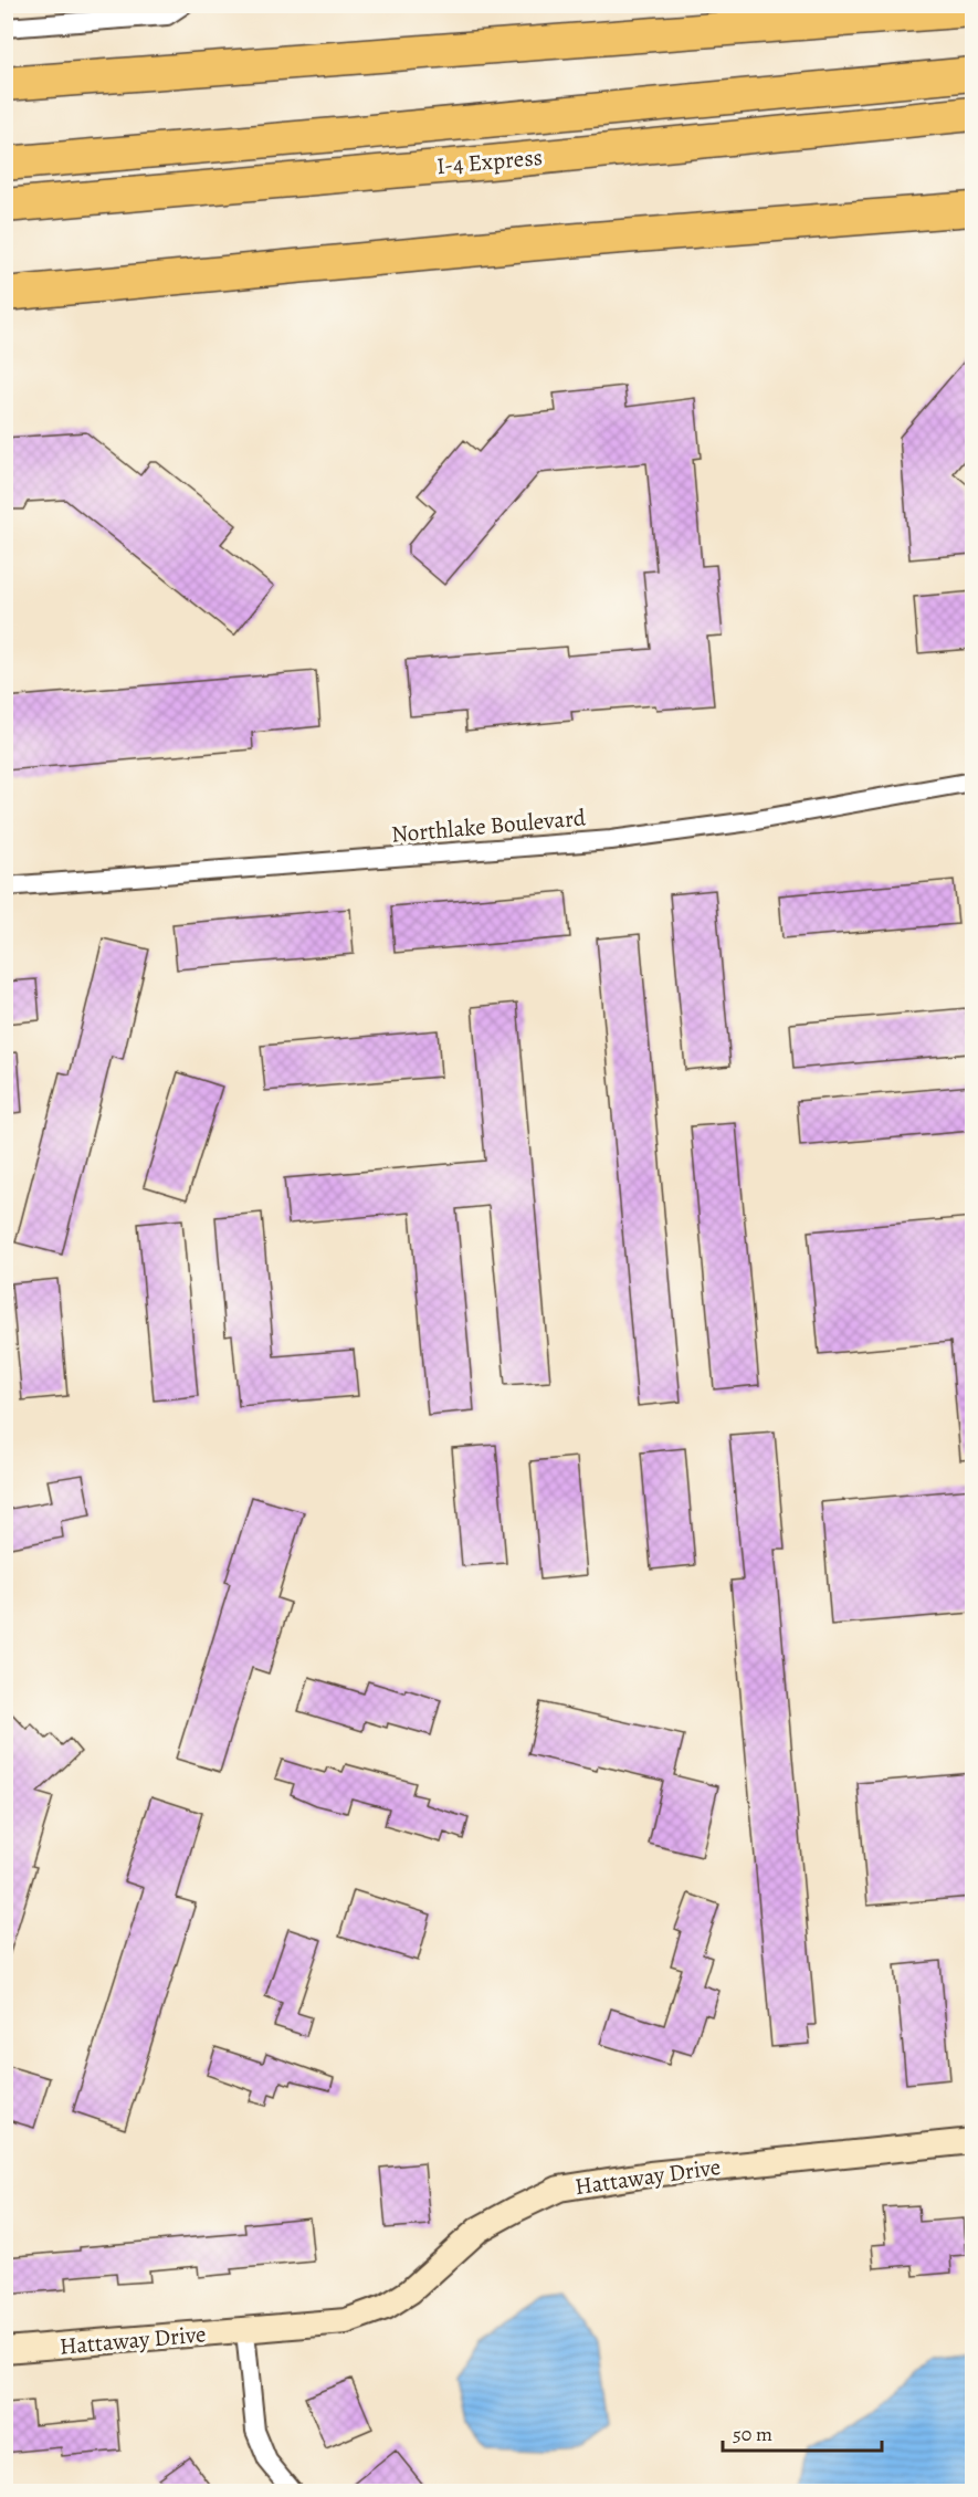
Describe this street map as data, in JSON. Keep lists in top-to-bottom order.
{
  "streets": {
    "highway": ["I-4 Express"],
    "street": ["Northlake Boulevard", "Hattaway Drive"]
  },
  "scale_bar": "50 m"
}
